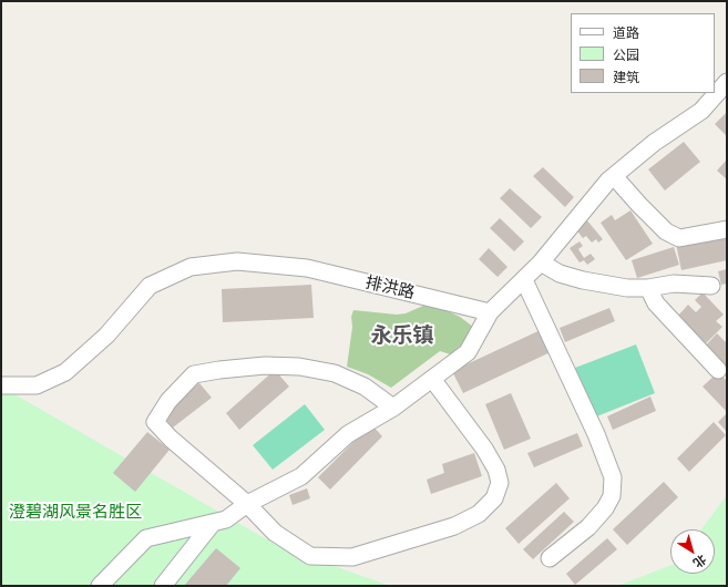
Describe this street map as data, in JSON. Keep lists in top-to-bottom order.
{
  "streets": {
    "street": ["排洪路"]
  },
  "districts": ["永乐镇"],
  "parks": ["澄碧湖风景名胜区"],
  "legend": ["道路", "公园", "建筑"],
  "north": "bottom right"
}
